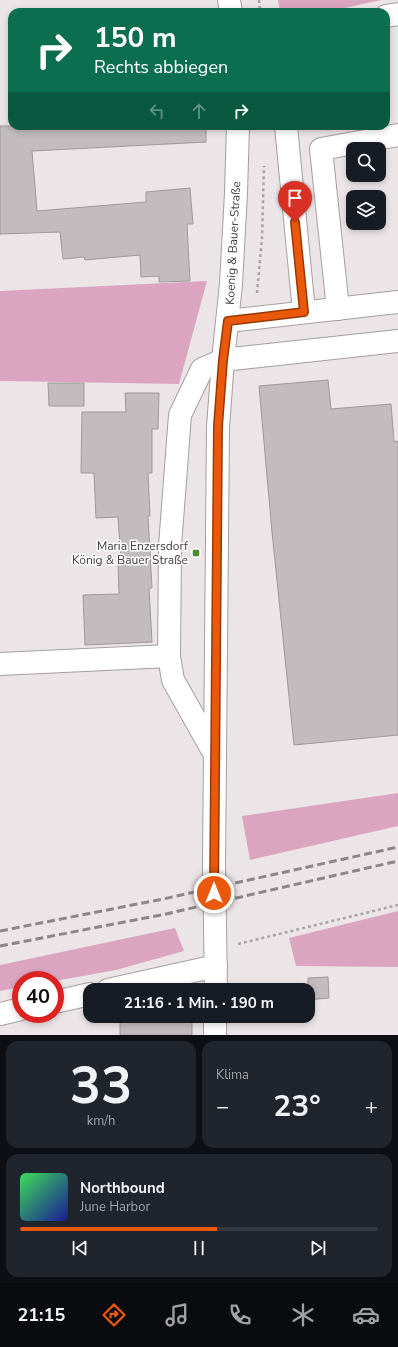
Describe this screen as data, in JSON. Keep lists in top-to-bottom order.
{
  "streets": {
    "street": ["Koenig & Bauer-Straße"]
  },
  "places": {
    "transit": ["Maria Enzersdorf König & Bauer Straße"]
  },
  "page": {
    "turn": ["150 m", "Rechts abbiegen"],
    "limit": "40",
    "trip": "21:16 · 1 Min. · 190 m",
    "tile": [
      ["33", "km/h"],
      "Klima"
    ],
    "heat": ["−", "23°", "+"],
    "song": ["Northbound", "June Harbor"],
    "tabs": "21:15"
  }
}
